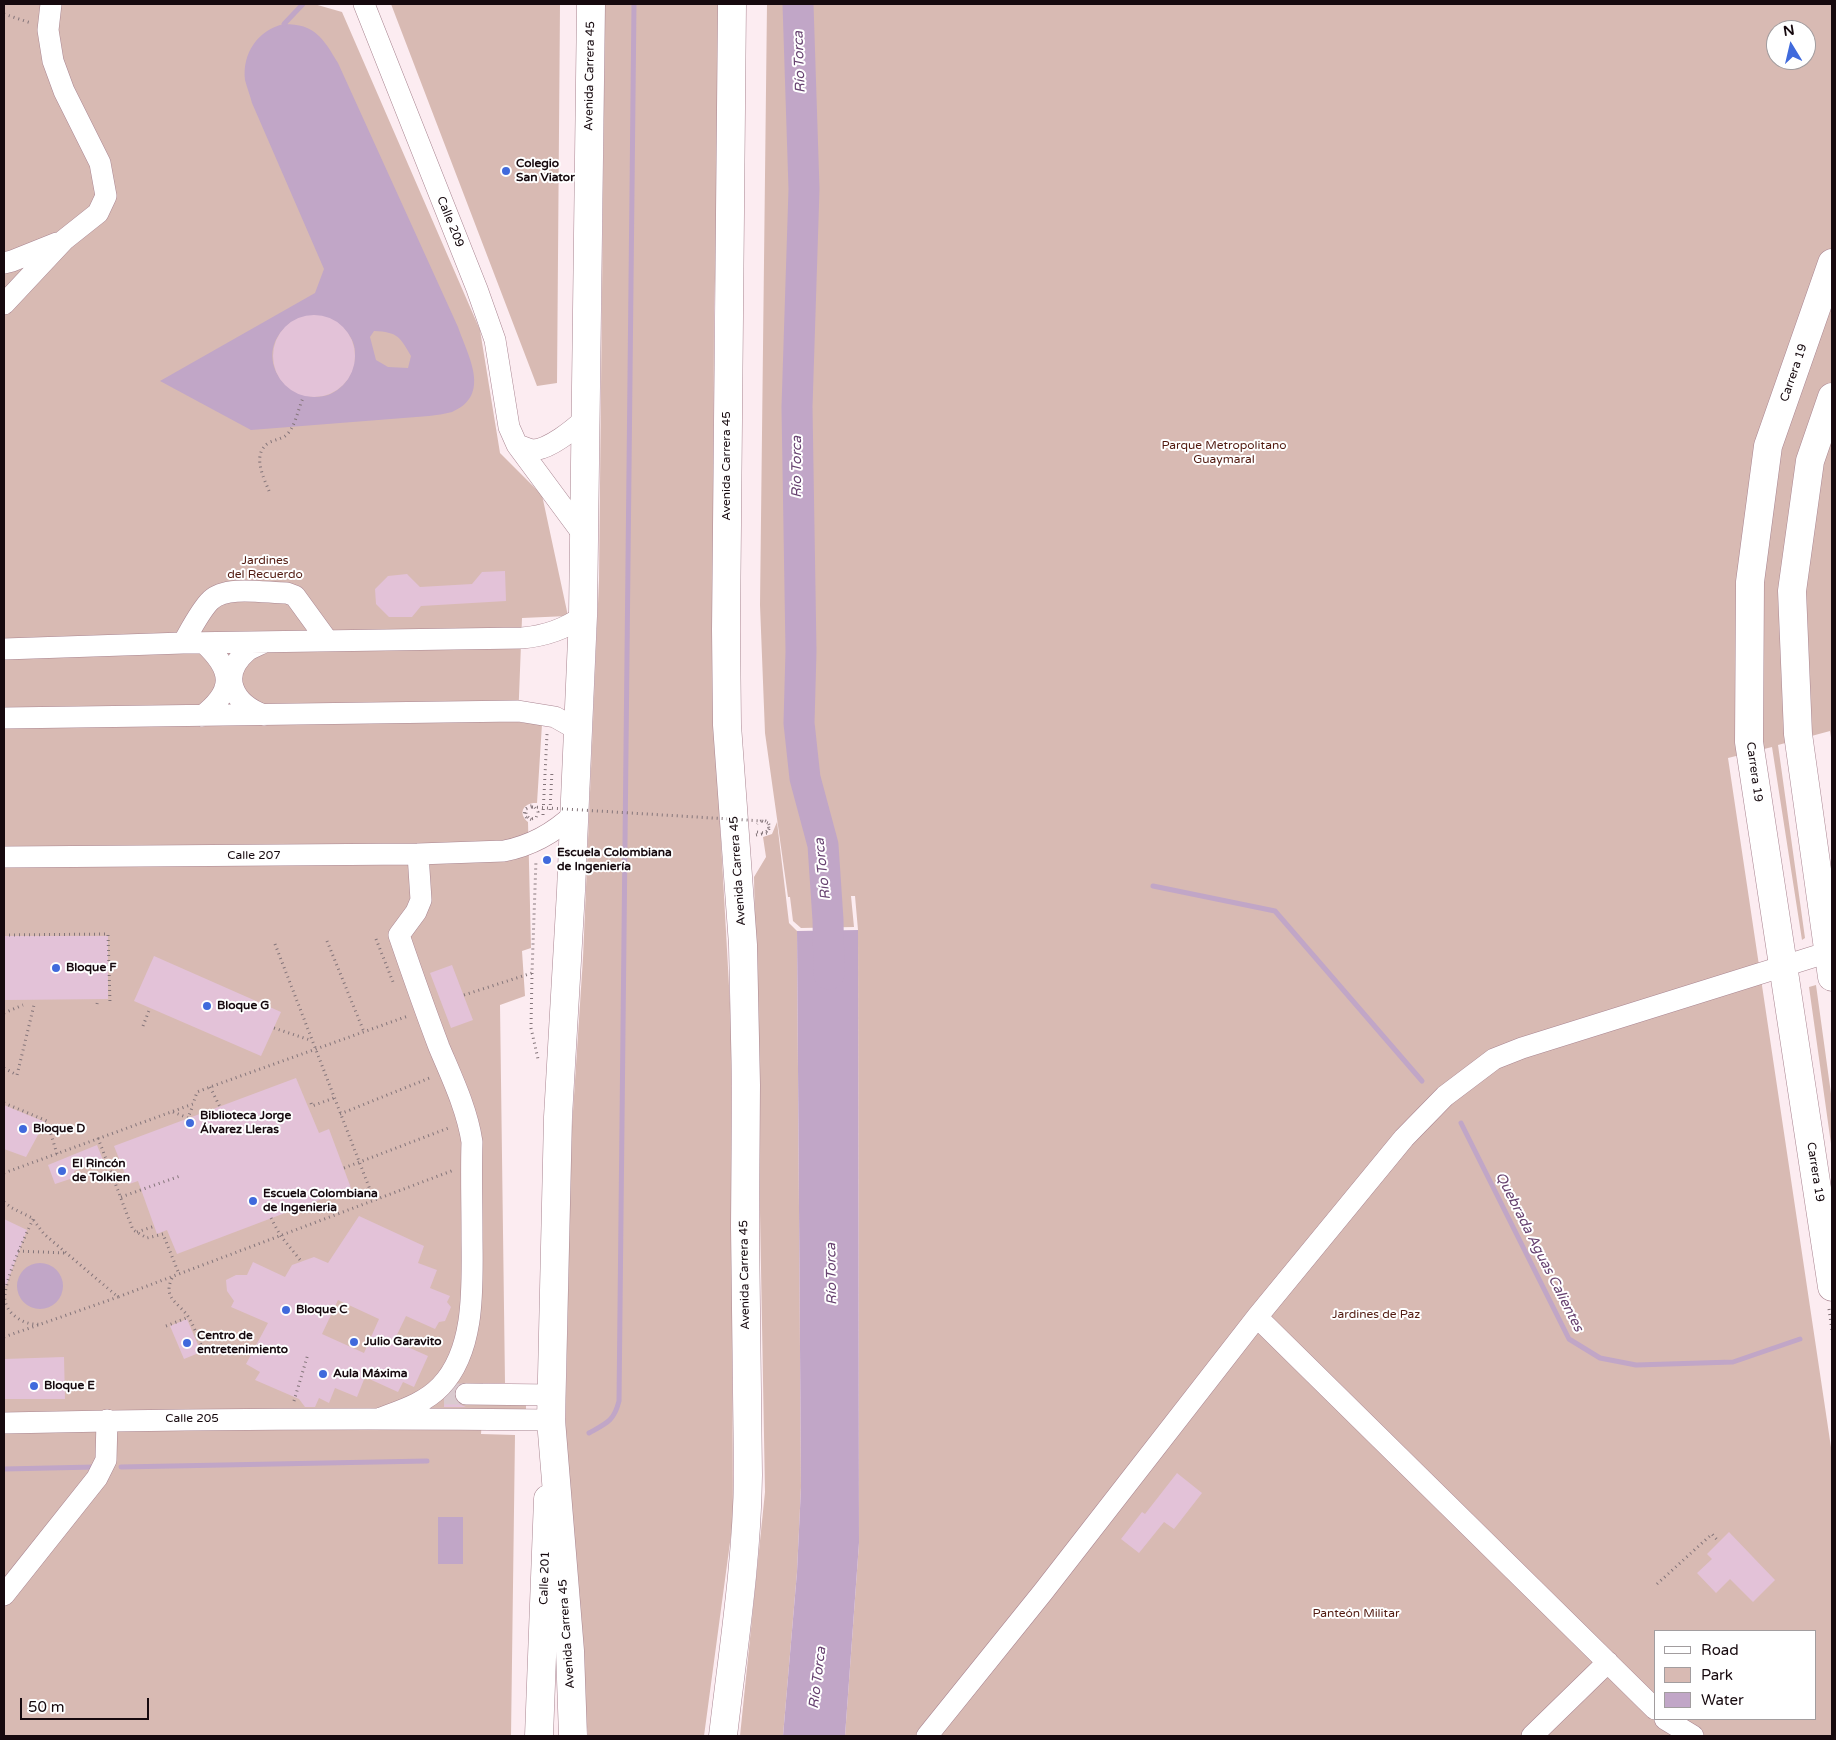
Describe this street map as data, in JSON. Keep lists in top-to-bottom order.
{
  "streets": {
    "main road": ["Avenida Carrera 45", "Carrera 19", "Calle 201"],
    "street": ["Calle 209", "Calle 207", "Calle 205"]
  },
  "crossings": [
    ["Avenida Carrera 45", "Calle 209"],
    ["Avenida Carrera 45", "Calle 207"],
    ["Avenida Carrera 45", "Calle 205"],
    ["Avenida Carrera 45", "Calle 201"],
    ["Calle 205", "Calle 201"]
  ],
  "water": ["Río Torca", "Quebrada Aguas Calientes"],
  "parks": [
    "Parque Metropolitano Guaymaral",
    "Jardines del Recuerdo",
    "Jardines de Paz",
    "Panteón Militar"
  ],
  "places": [
    "Colegio San Viator",
    "Escuela Colombiana de Ingeniería",
    "Bloque F",
    "Bloque G",
    "Biblioteca Jorge Álvarez Lleras",
    "Bloque D",
    "El Rincón de Tolkien",
    "Escuela Colombiana de Ingenieria",
    "Bloque C",
    "Julio Garavito",
    "Centro de entretenimiento",
    "Aula Máxima",
    "Bloque E"
  ],
  "legend": ["Road", "Park", "Water"],
  "scale_bar": "50 m",
  "north": "top"
}
